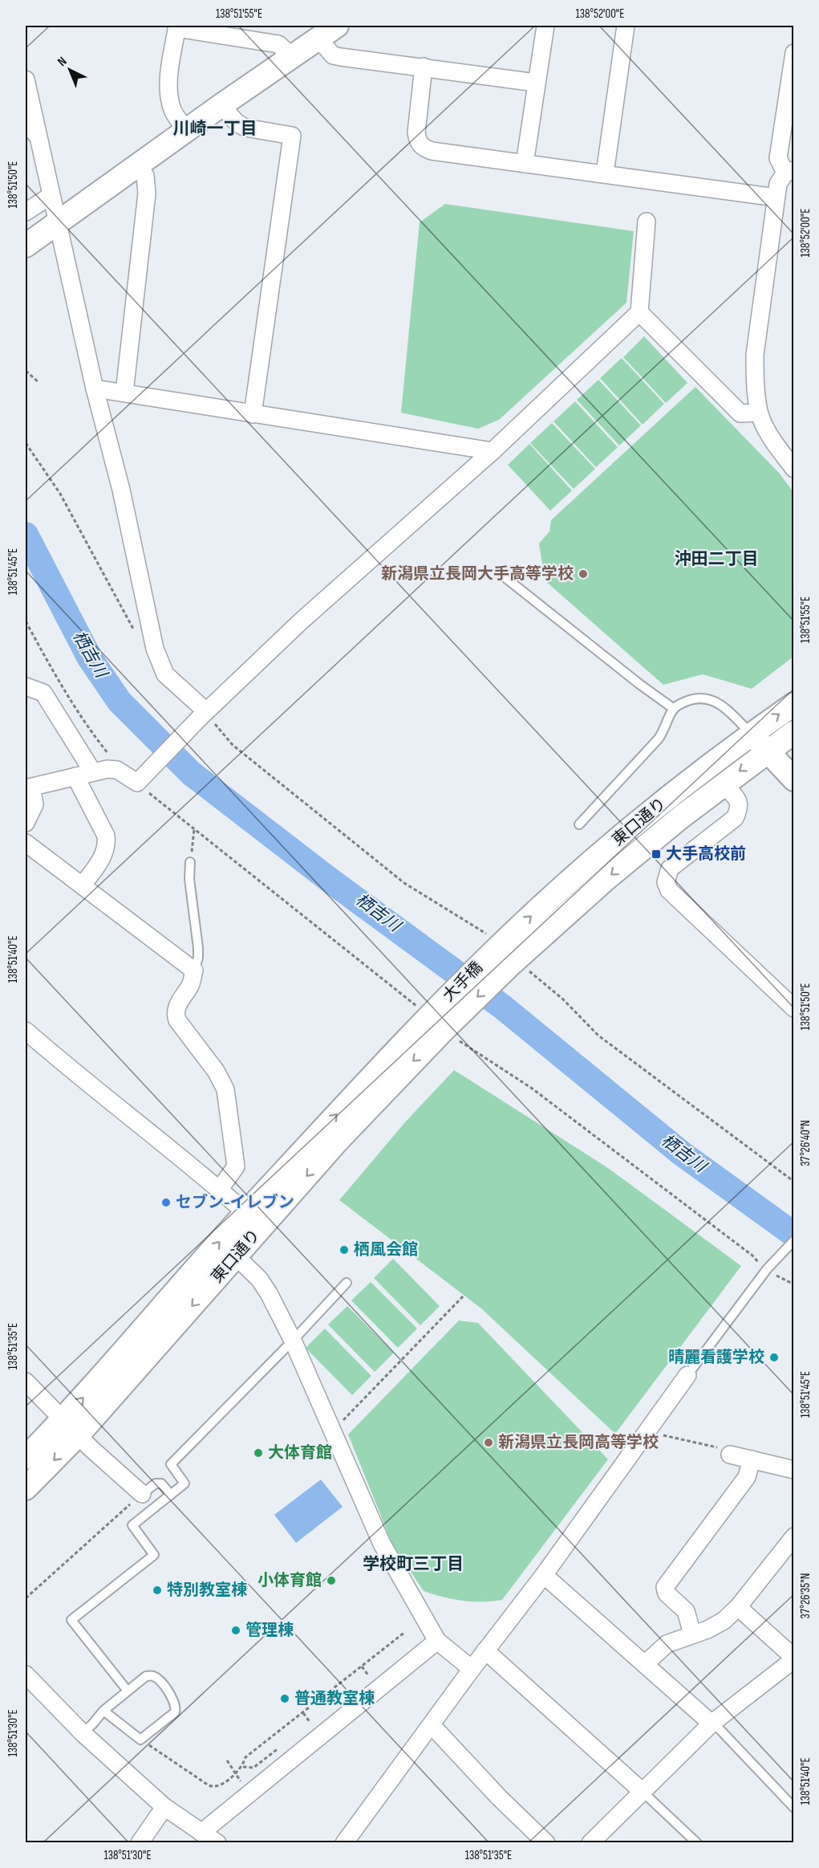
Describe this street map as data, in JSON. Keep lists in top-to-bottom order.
{
  "streets": {
    "street": ["東口通り", "大手橋"]
  },
  "crossings": [
    ["東口通り", "大手橋"]
  ],
  "districts": ["川崎一丁目", "沖田二丁目", "学校町三丁目"],
  "water": ["栖吉川"],
  "places": {
    "other": [
      "新潟県立長岡大手高等学校",
      "セブン-イレブン",
      "栖風会館",
      "晴麗看護学校",
      "新潟県立長岡高等学校",
      "大体育館",
      "小体育館",
      "特別教室棟",
      "管理棟",
      "普通教室棟"
    ],
    "transit": ["大手高校前"]
  },
  "north": "top left",
  "coordinates": [
    "138°51'55\"E",
    "138°52'00\"E",
    "138°51'50\"E",
    "138°51'45\"E",
    "138°51'40\"E",
    "37°26'40\"N",
    "138°51'35\"E",
    "37°26'35\"N",
    "138°51'30\"E"
  ]
}
